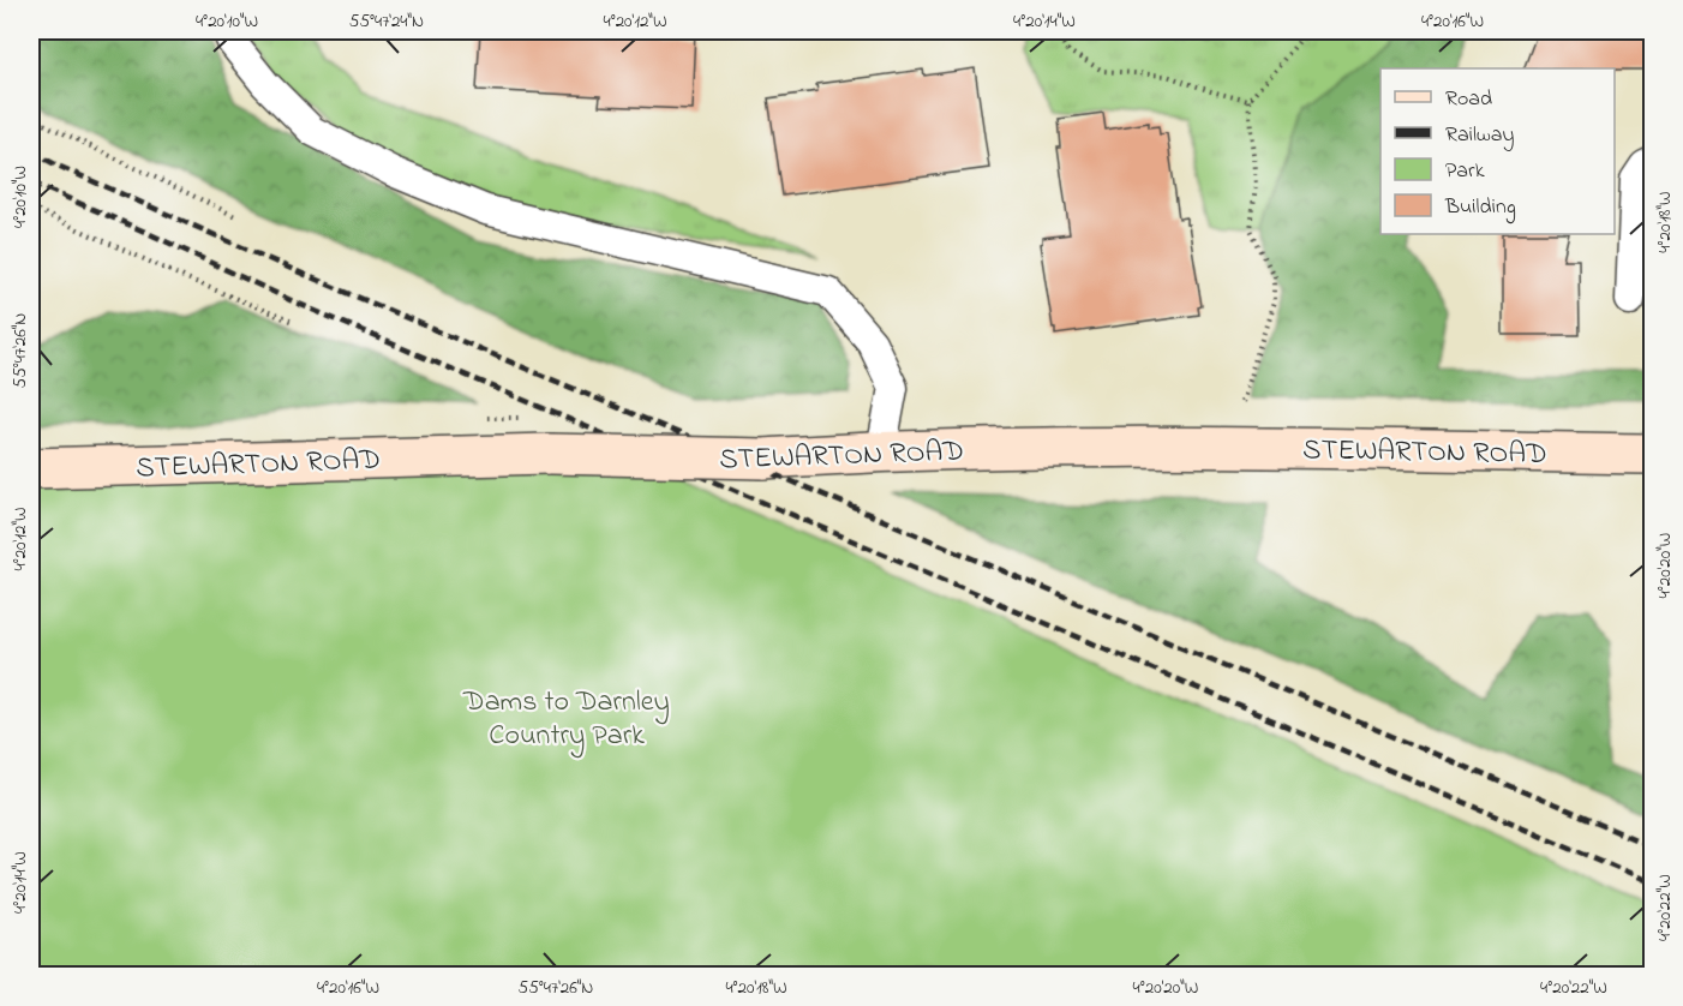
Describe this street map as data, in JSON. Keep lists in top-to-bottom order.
{
  "streets": {
    "main road": ["STEWARTON ROAD"]
  },
  "parks": ["Dams to Darnley Country Park"],
  "legend": [
    "Road",
    "Railway",
    "Park",
    "Building"
  ],
  "coordinates": [
    "4°20'10\"W",
    "55°47'24\"N",
    "4°20'12\"W",
    "4°20'14\"W",
    "4°20'16\"W",
    "4°20'18\"W",
    "55°47'26\"N",
    "4°20'20\"W",
    "4°20'22\"W"
  ]
}
